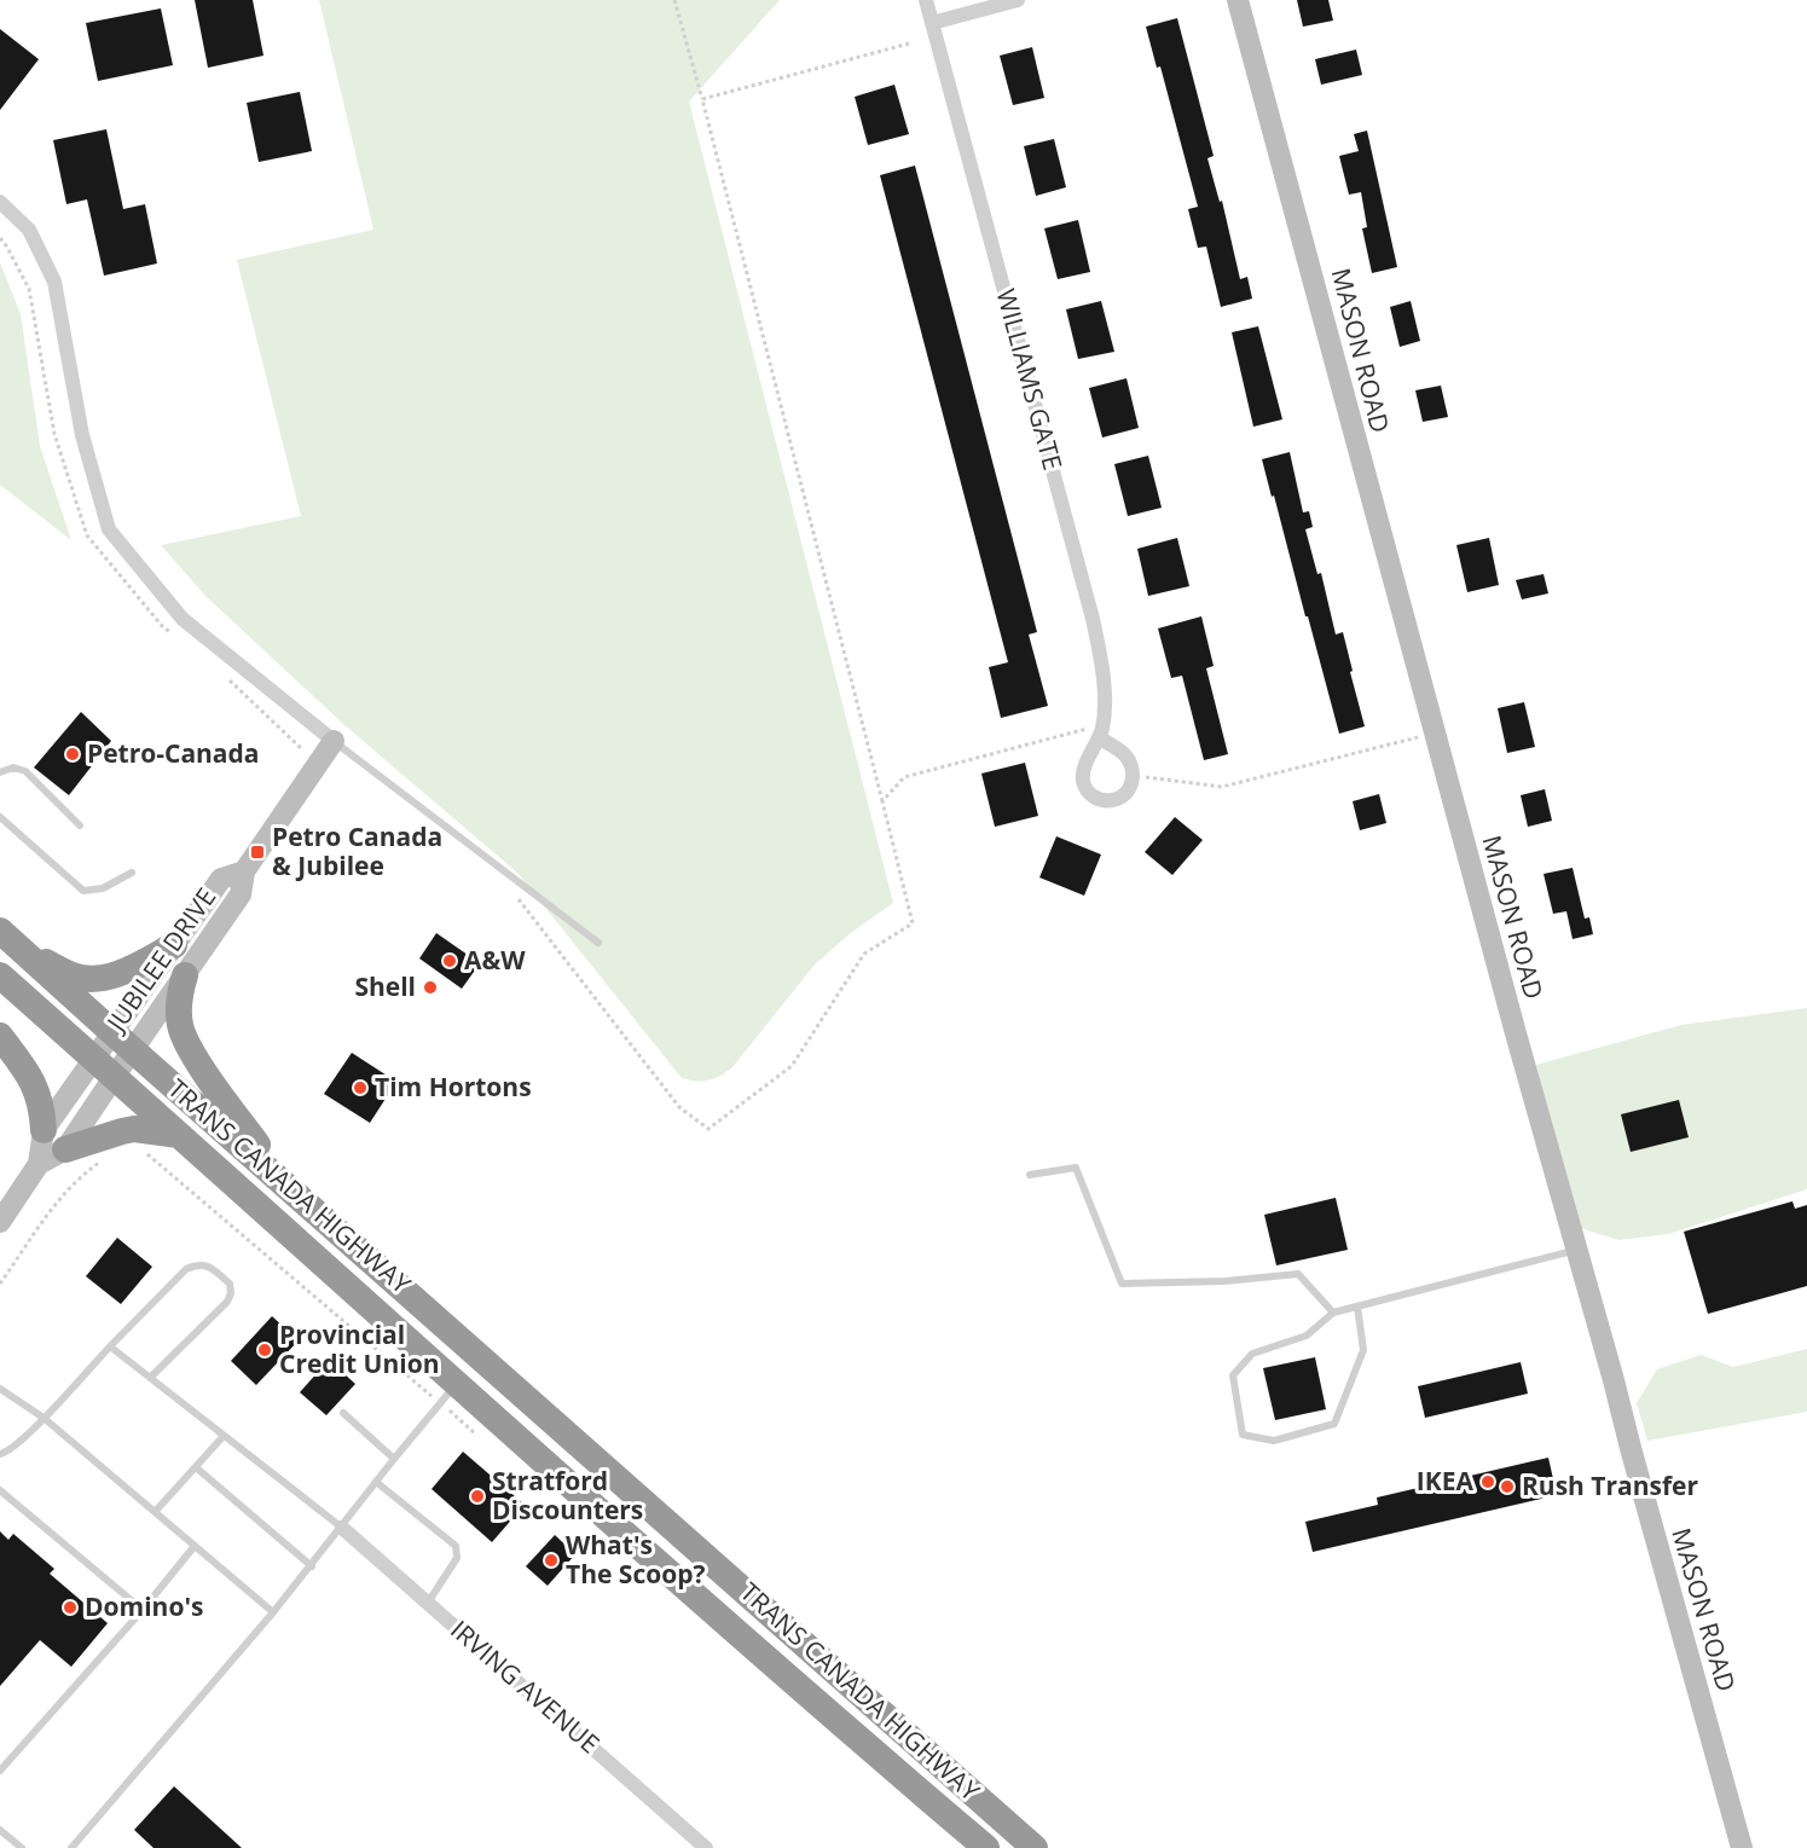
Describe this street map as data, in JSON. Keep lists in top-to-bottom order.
{
  "streets": {
    "highway": ["TRANS CANADA HIGHWAY"],
    "street": [
      "MASON ROAD",
      "WILLIAMS GATE",
      "JUBILEE DRIVE",
      "IRVING AVENUE"
    ]
  },
  "crossings": [
    ["JUBILEE DRIVE", "TRANS CANADA HIGHWAY"]
  ],
  "places": {
    "other": [
      "Petro-Canada",
      "A&W",
      "Shell",
      "Tim Hortons",
      "Provincial Credit Union",
      "IKEA",
      "Rush Transfer",
      "Stratford Discounters",
      "What's The Scoop?",
      "Domino's"
    ],
    "transit": ["Petro Canada & Jubilee"]
  }
}
